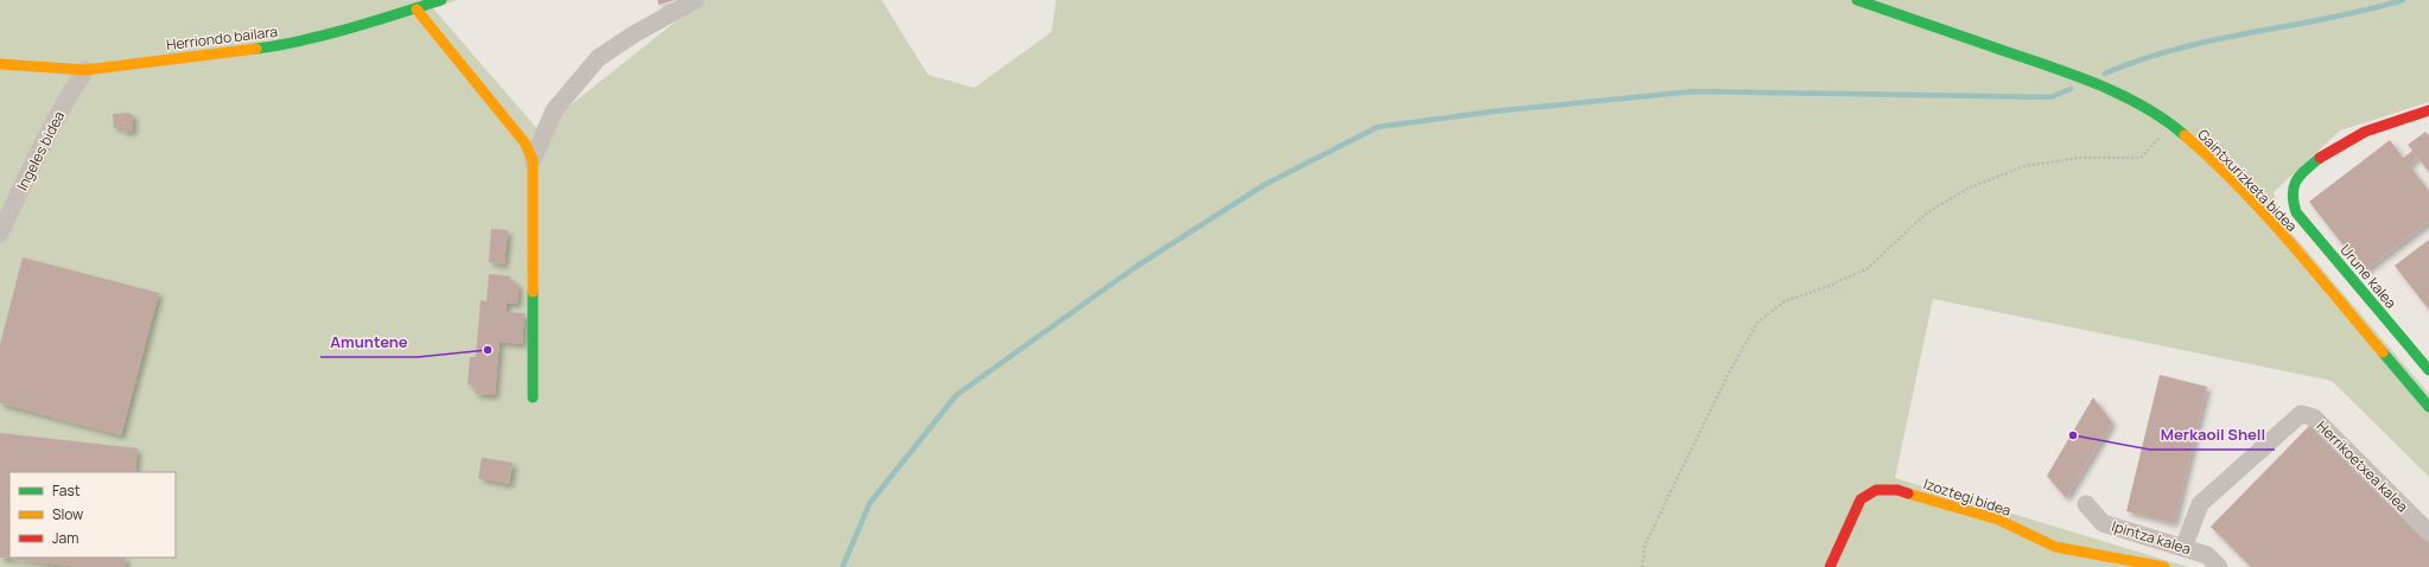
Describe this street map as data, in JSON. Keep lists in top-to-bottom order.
{
  "streets": {
    "street": [
      "Herriondo bailara",
      "Ingeles bidea",
      "Gaintxurizketa bidea",
      "Urune kalea",
      "Herrikoetxea kalea",
      "Izoztegi bidea",
      "Ipintza kalea"
    ]
  },
  "crossings": [
    ["Herriondo bailara", "Ingeles bidea"],
    ["Herrikoetxea kalea", "Ipintza kalea"]
  ],
  "places": ["Amuntene", "Merkaoil Shell"],
  "legend": ["Fast", "Slow", "Jam"]
}
